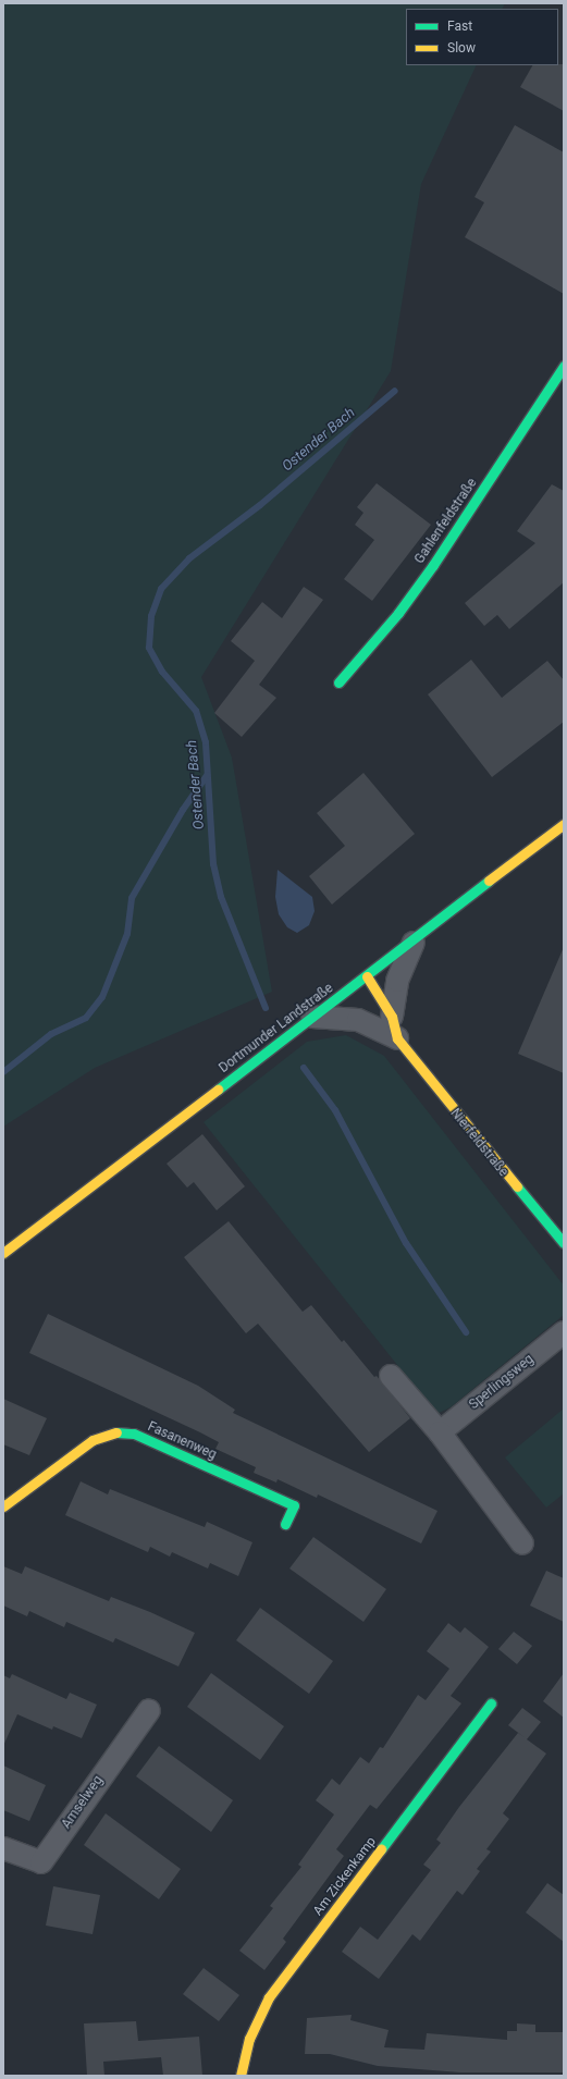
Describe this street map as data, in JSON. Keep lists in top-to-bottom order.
{
  "streets": {
    "street": [
      "Gahlenfeldstraße",
      "Dortmunder Landstraße",
      "Nierfeldstraße",
      "Sperlingsweg",
      "Fasanenweg",
      "Amselweg",
      "Am Zickenkamp"
    ]
  },
  "crossings": [
    ["Dortmunder Landstraße", "Nierfeldstraße"]
  ],
  "water": ["Ostender Bach"],
  "legend": ["Fast", "Slow"]
}
